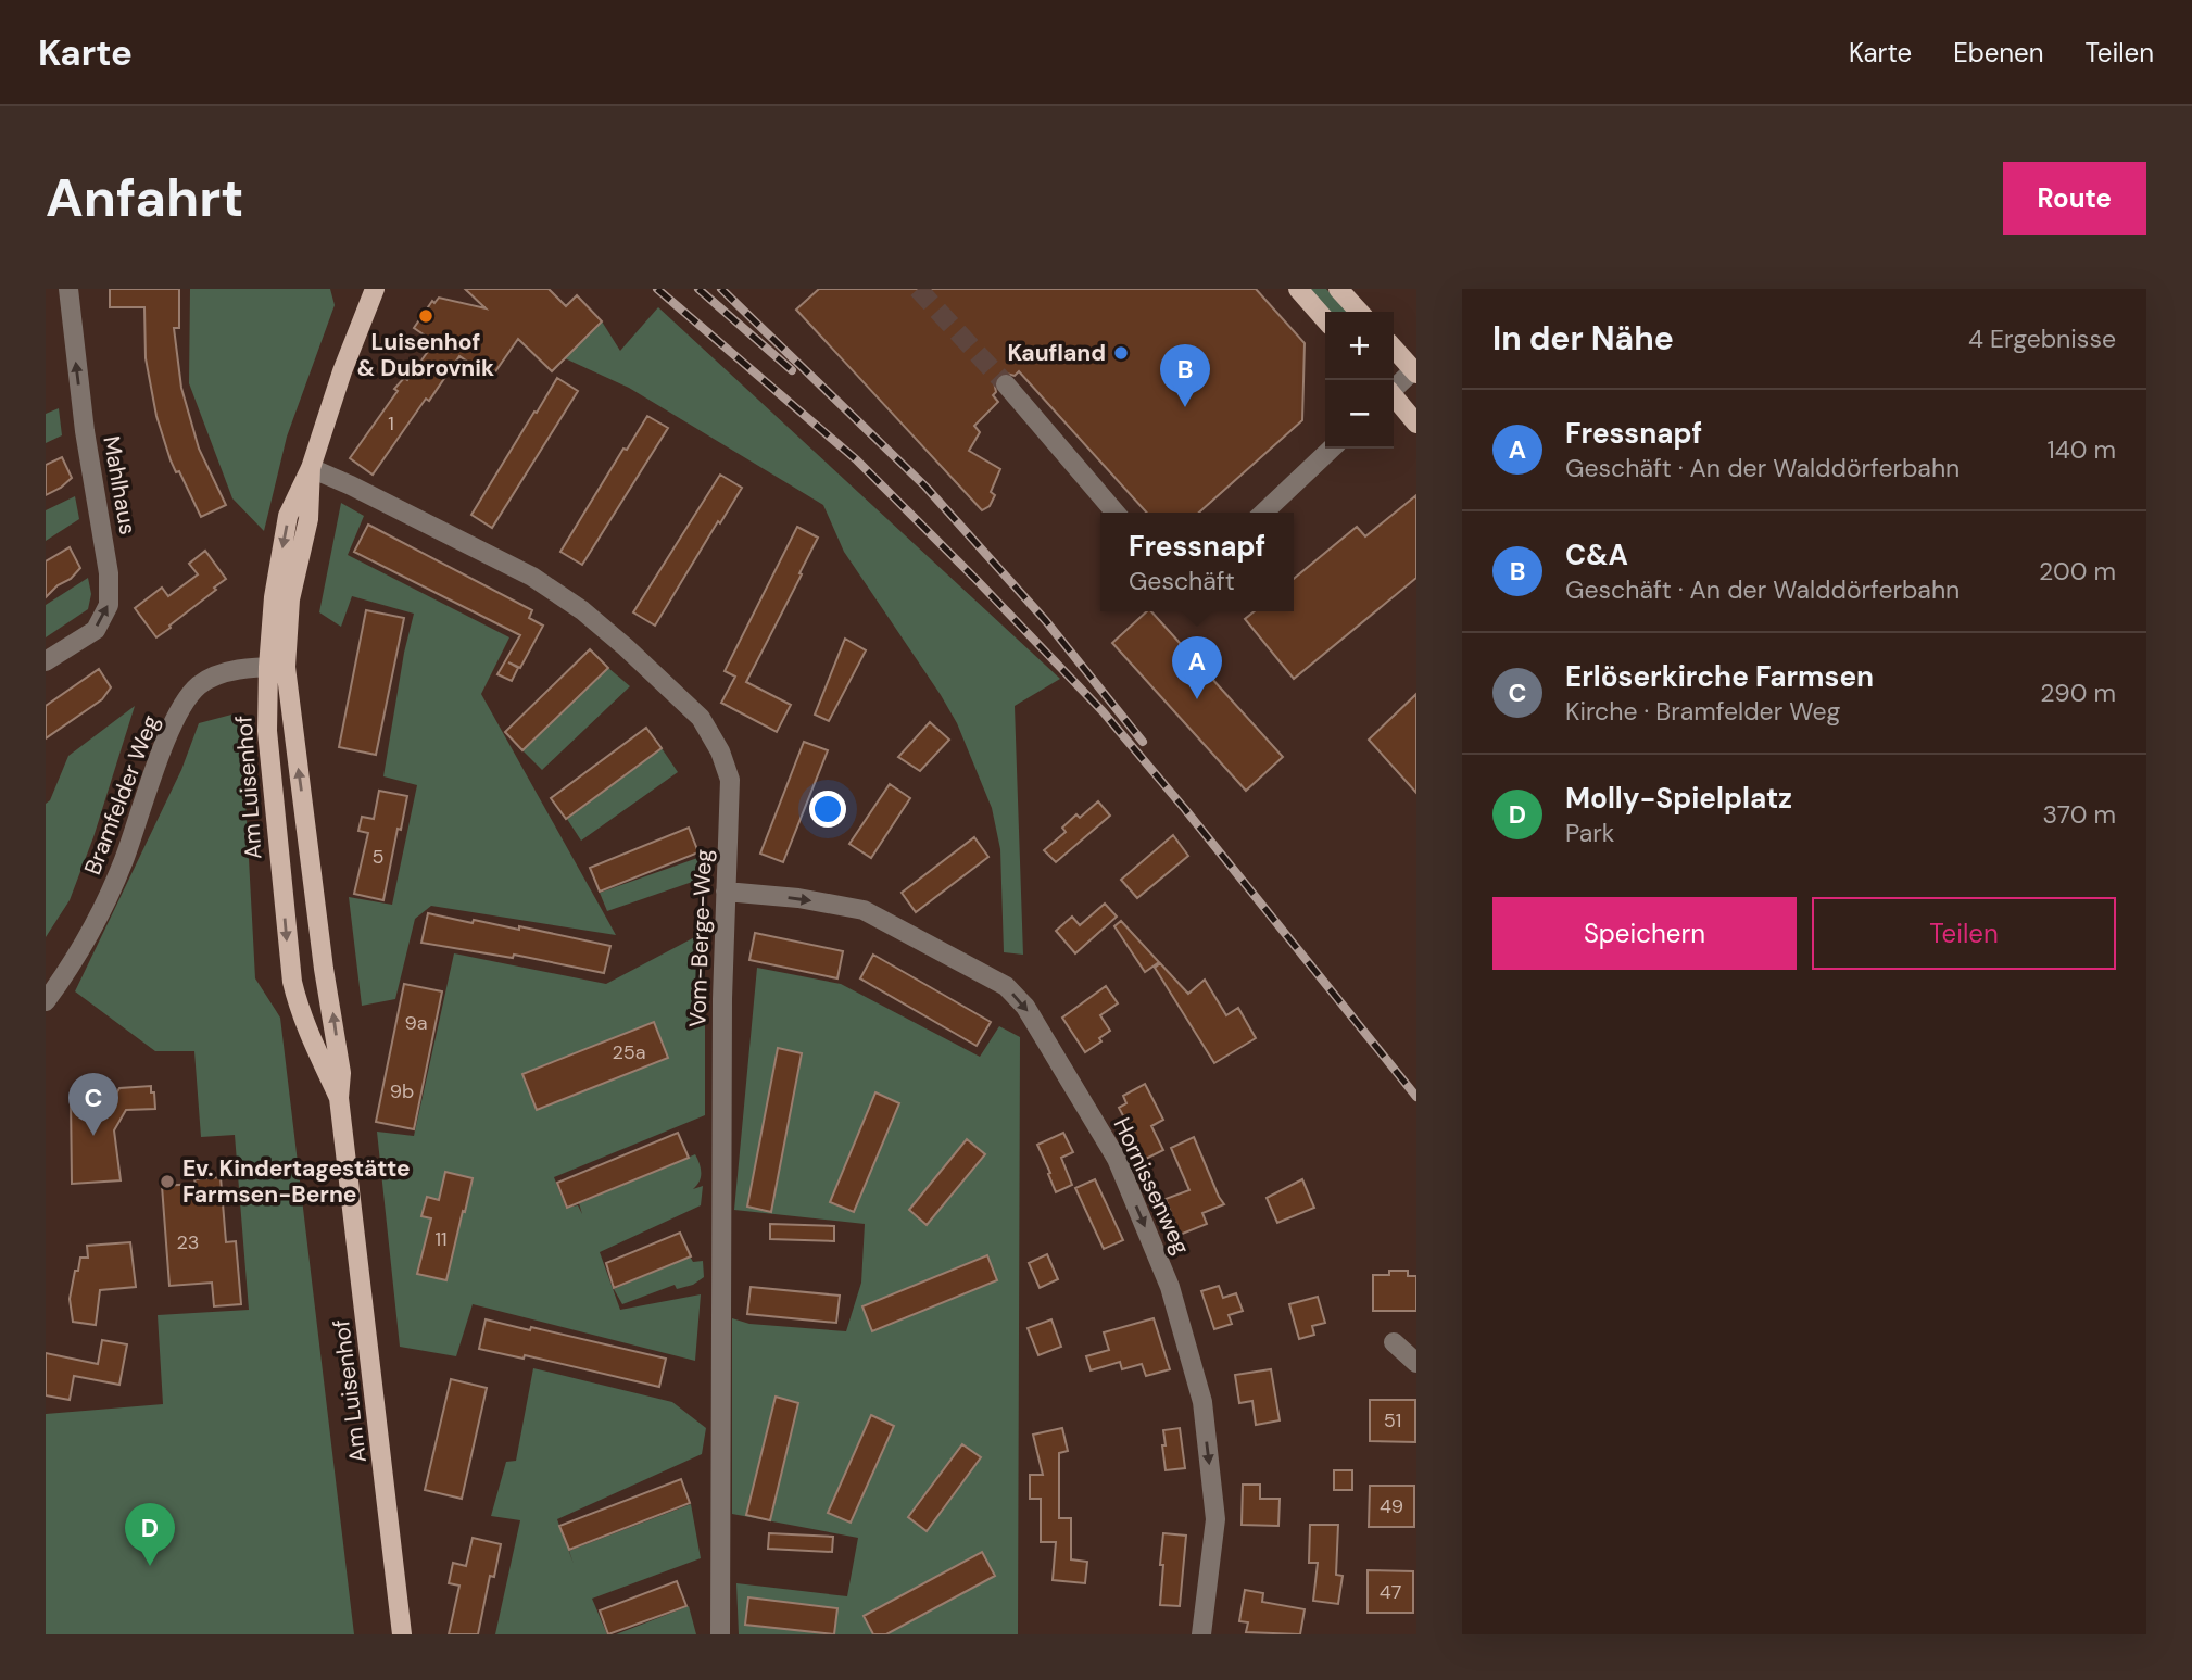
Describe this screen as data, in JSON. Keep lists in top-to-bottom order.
{
  "streets": {
    "main road": ["Am Luisenhof"],
    "street": [
      "Mahlhaus",
      "Bramfelder Weg",
      "Vom-Berge-Weg",
      "Hornissenweg"
    ]
  },
  "crossings": [
    ["Am Luisenhof", "Bramfelder Weg"],
    ["Am Luisenhof", "Vom-Berge-Weg"],
    ["Vom-Berge-Weg", "Hornissenweg"]
  ],
  "one_way": ["Mahlhaus", "Hornissenweg"],
  "places": ["Luisenhof & Dubrovnik", "Kaufland", "Ev. Kindertagestätte Farmsen-Berne"],
  "house_numbers": [
    "1",
    "5",
    "9a",
    "25a",
    "9b",
    "11",
    "23",
    "51",
    "49",
    "47"
  ],
  "page": {
    "header": "Karte",
    "nav": ["Karte", "Ebenen", "Teilen"],
    "buttons": [
      "Route",
      ["Speichern", "Teilen"]
    ],
    "title": "Anfahrt",
    "heading": ["In der Nähe", "4 Ergebnisse"],
    "map_buttons": ["+", "−"],
    "pins": [
      "B",
      "A",
      "C",
      "D"
    ],
    "list": [
      {
        "mark": "A",
        "name": "Fressnapf",
        "note": "Geschäft · An der Walddörferbahn",
        "value": "140 m"
      },
      {
        "mark": "B",
        "name": "C&A",
        "note": "Geschäft · An der Walddörferbahn",
        "value": "200 m"
      },
      {
        "mark": "C",
        "name": "Erlöserkirche Farmsen",
        "note": "Kirche · Bramfelder Weg",
        "value": "290 m"
      },
      {
        "mark": "D",
        "name": "Molly-Spielplatz",
        "note": "Park",
        "value": "370 m"
      }
    ],
    "popup": ["Fressnapf", "Geschäft"]
  }
}
